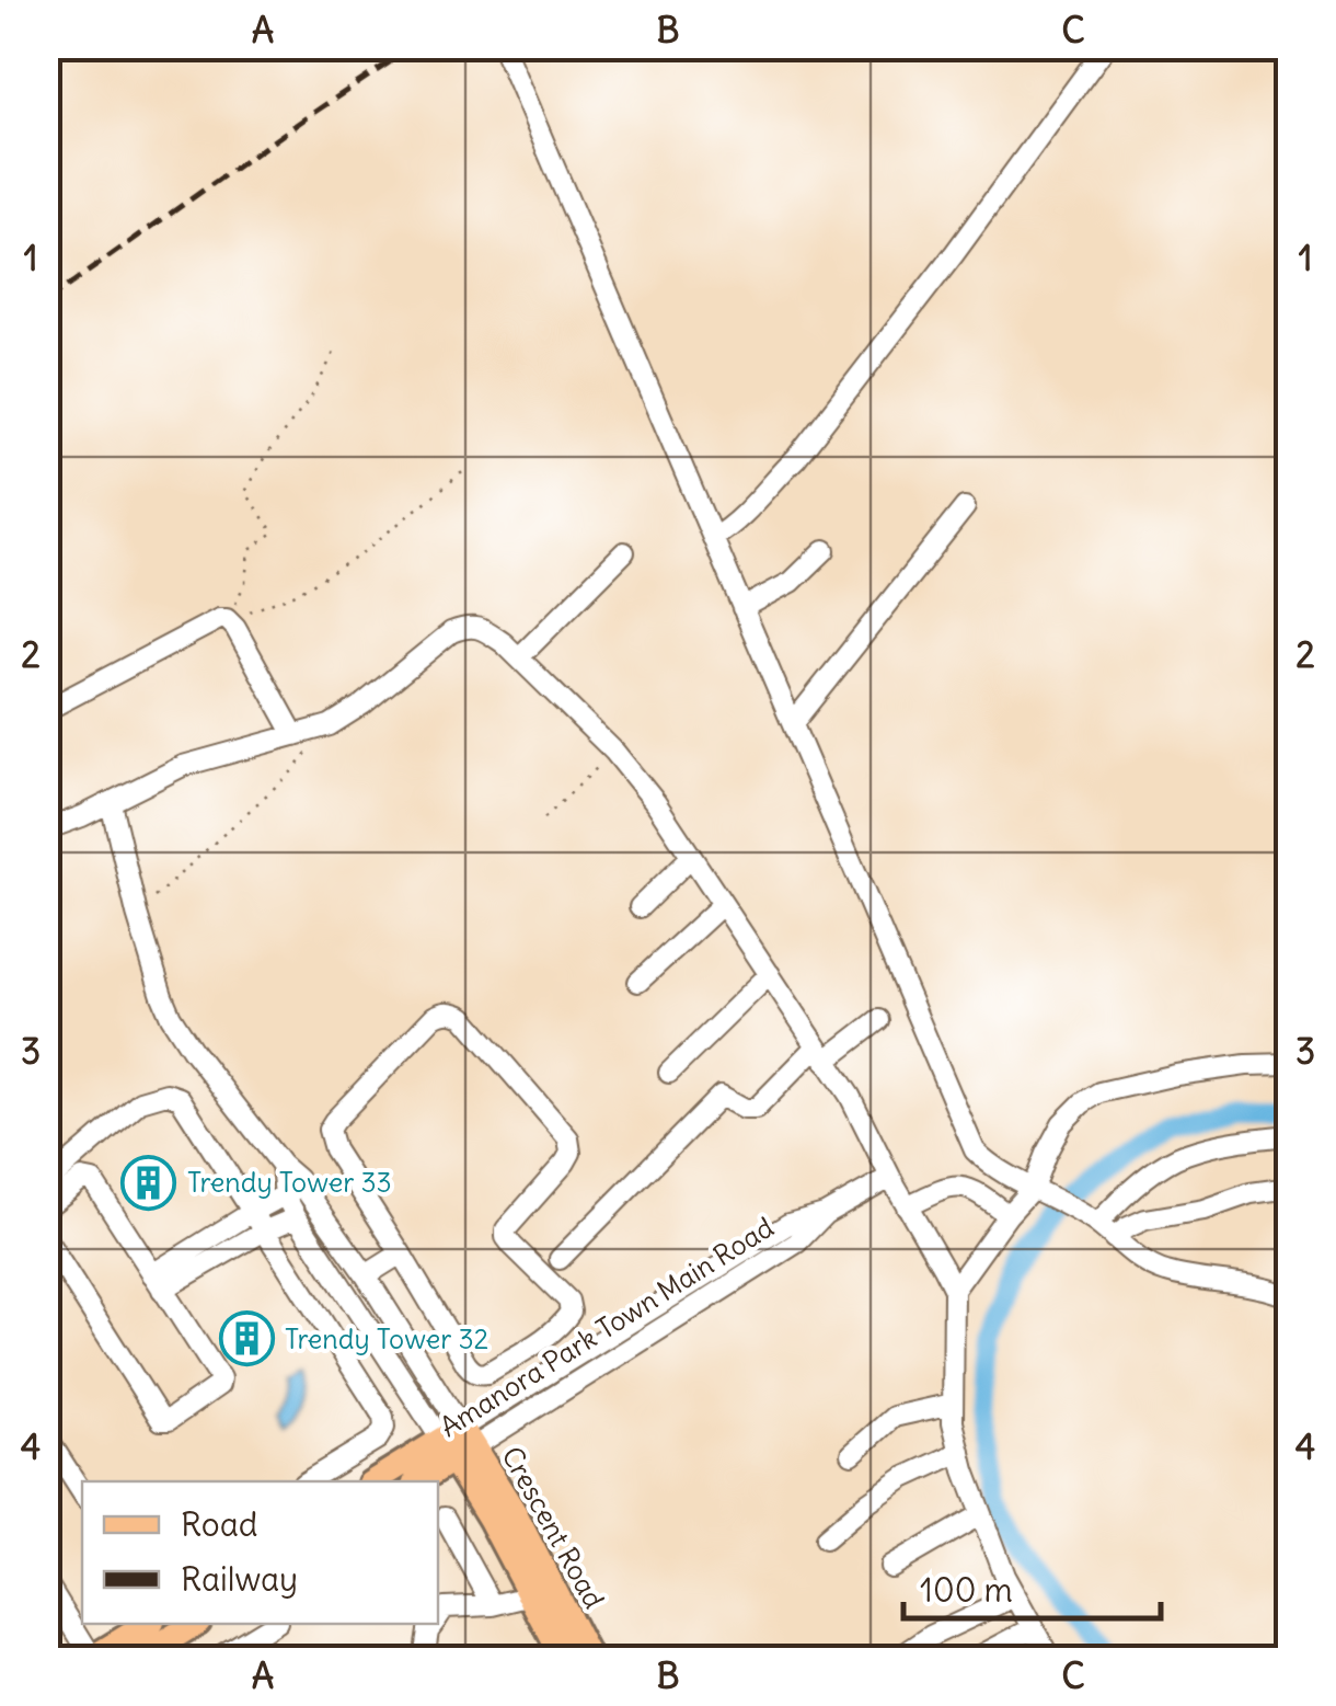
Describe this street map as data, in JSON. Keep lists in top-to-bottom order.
{
  "streets": {
    "main road": ["Amanora Park Town Main Road", "Crescent Road"]
  },
  "crossings": [
    ["Amanora Park Town Main Road", "Crescent Road"]
  ],
  "places": {
    "building": ["Trendy Tower 33", "Trendy Tower 32"]
  },
  "legend": ["Road", "Railway"],
  "scale_bar": "100 m",
  "grid": {
    "columns": ["A", "B", "C"],
    "rows": [
      "1",
      "2",
      "3",
      "4"
    ]
  }
}
